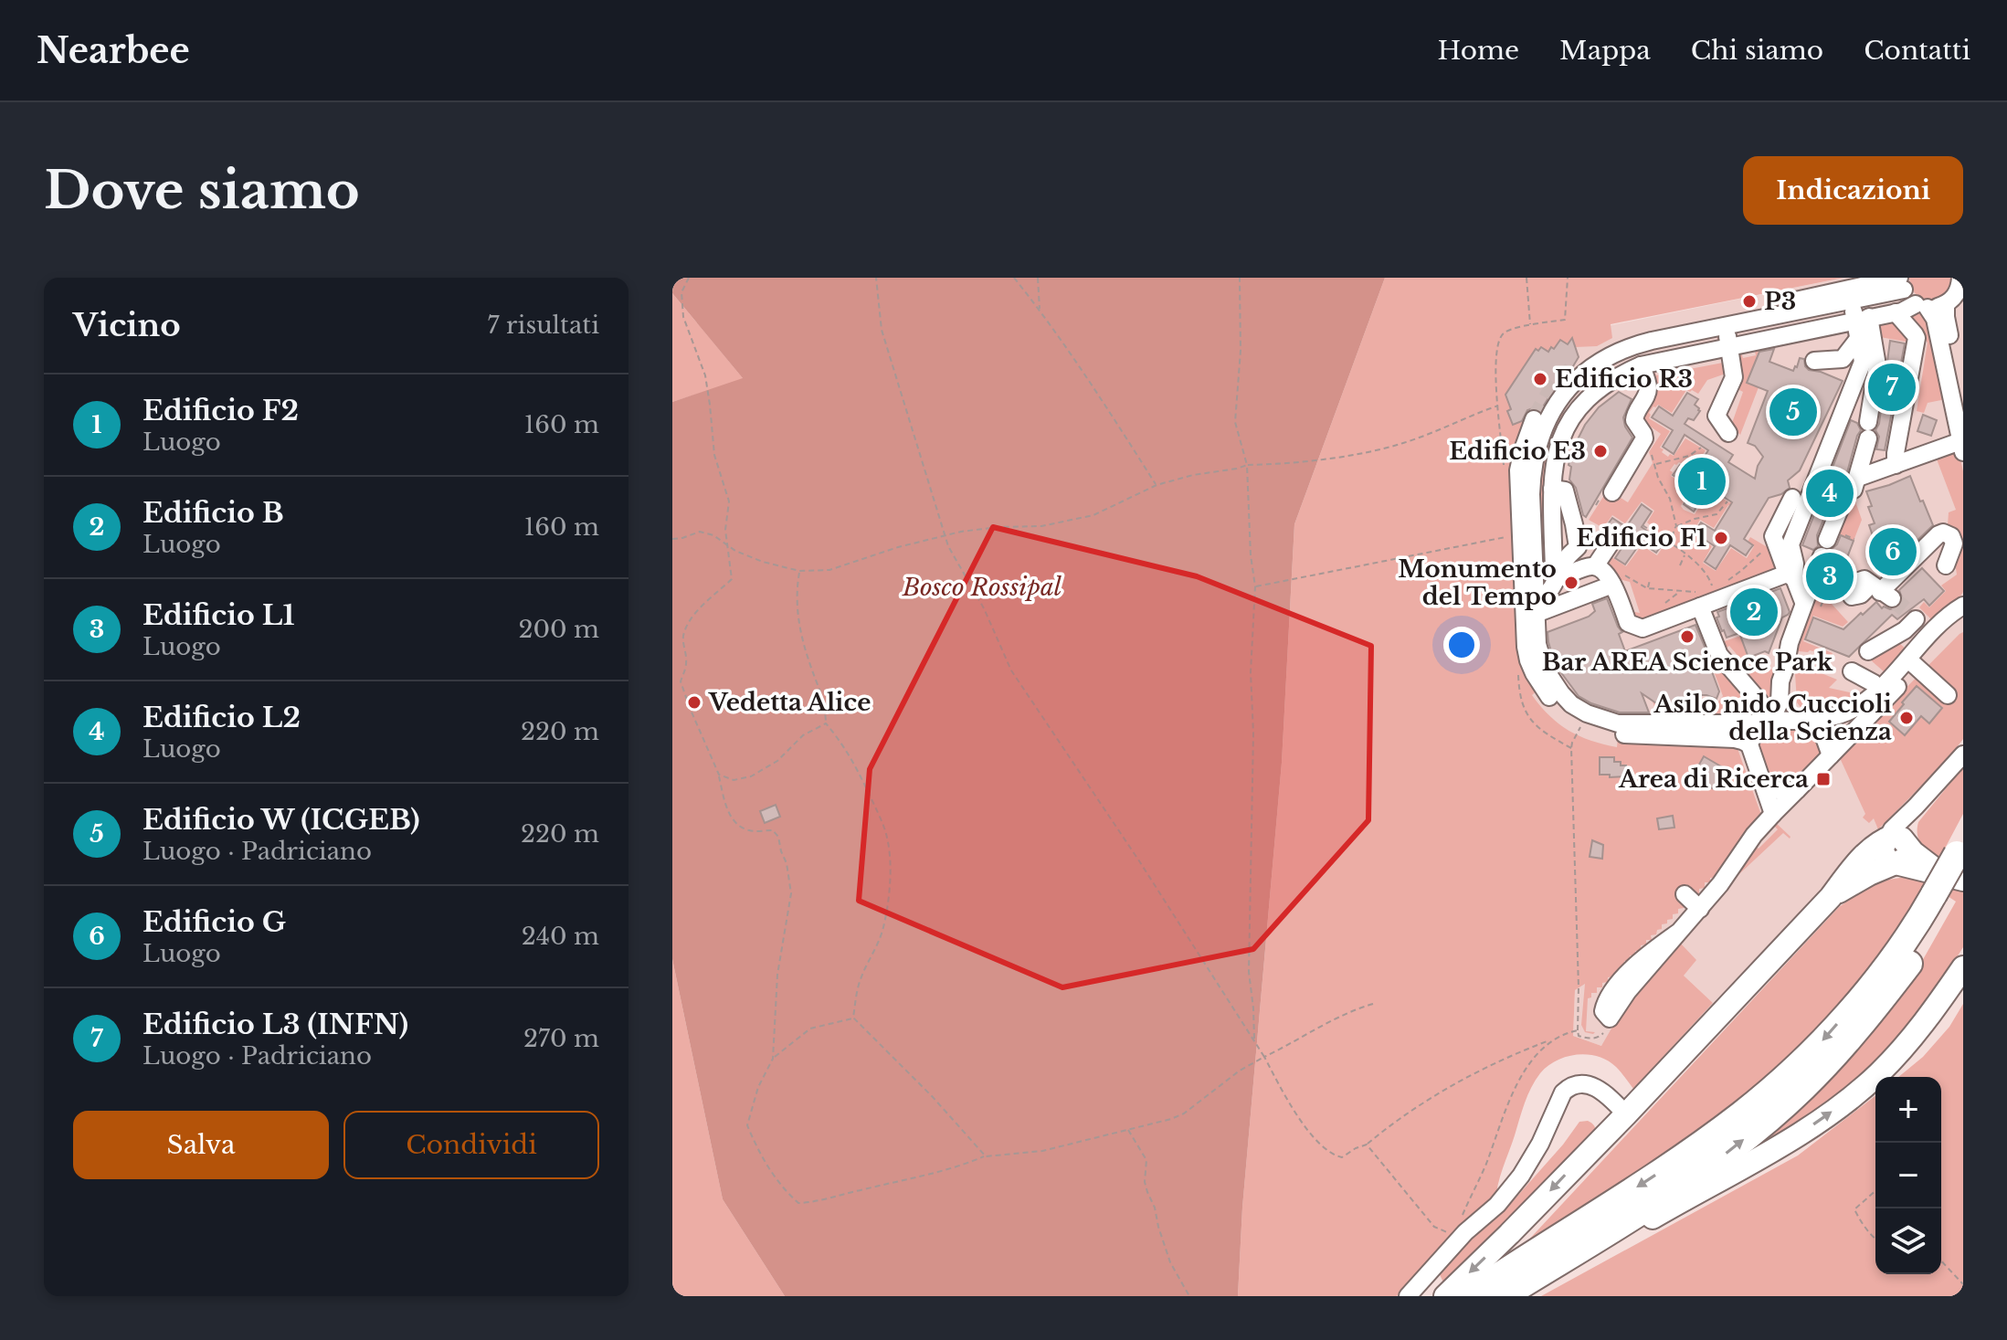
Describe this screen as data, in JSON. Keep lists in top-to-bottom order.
{
  "parks": ["Bosco Rossipal"],
  "places": {
    "other": [
      "P3",
      "Edificio R3",
      "Edificio E3",
      "Edificio F1",
      "Monumento del Tempo",
      "Bar AREA Science Park",
      "Vedetta Alice",
      "Asilo nido Cuccioli della Scienza"
    ],
    "transit": ["Area di Ricerca"]
  },
  "page": {
    "header": "Nearbee",
    "nav": [
      "Home",
      "Mappa",
      "Chi siamo",
      "Contatti"
    ],
    "buttons": [
      "Indicazioni",
      ["Salva", "Condividi"]
    ],
    "title": "Dove siamo",
    "heading": ["Vicino", "7 risultati"],
    "pins": [
      "7",
      "5",
      "1",
      "4",
      "6",
      "3",
      "2"
    ],
    "list": [
      {
        "mark": "1",
        "name": "Edificio F2",
        "note": "Luogo",
        "value": "160 m"
      },
      {
        "mark": "2",
        "name": "Edificio B",
        "note": "Luogo",
        "value": "160 m"
      },
      {
        "mark": "3",
        "name": "Edificio L1",
        "note": "Luogo",
        "value": "200 m"
      },
      {
        "mark": "4",
        "name": "Edificio L2",
        "note": "Luogo",
        "value": "220 m"
      },
      {
        "mark": "5",
        "name": "Edificio W (ICGEB)",
        "note": "Luogo · Padriciano",
        "value": "220 m"
      },
      {
        "mark": "6",
        "name": "Edificio G",
        "note": "Luogo",
        "value": "240 m"
      },
      {
        "mark": "7",
        "name": "Edificio L3 (INFN)",
        "note": "Luogo · Padriciano",
        "value": "270 m"
      }
    ],
    "map_buttons": ["+", "−"]
  }
}
